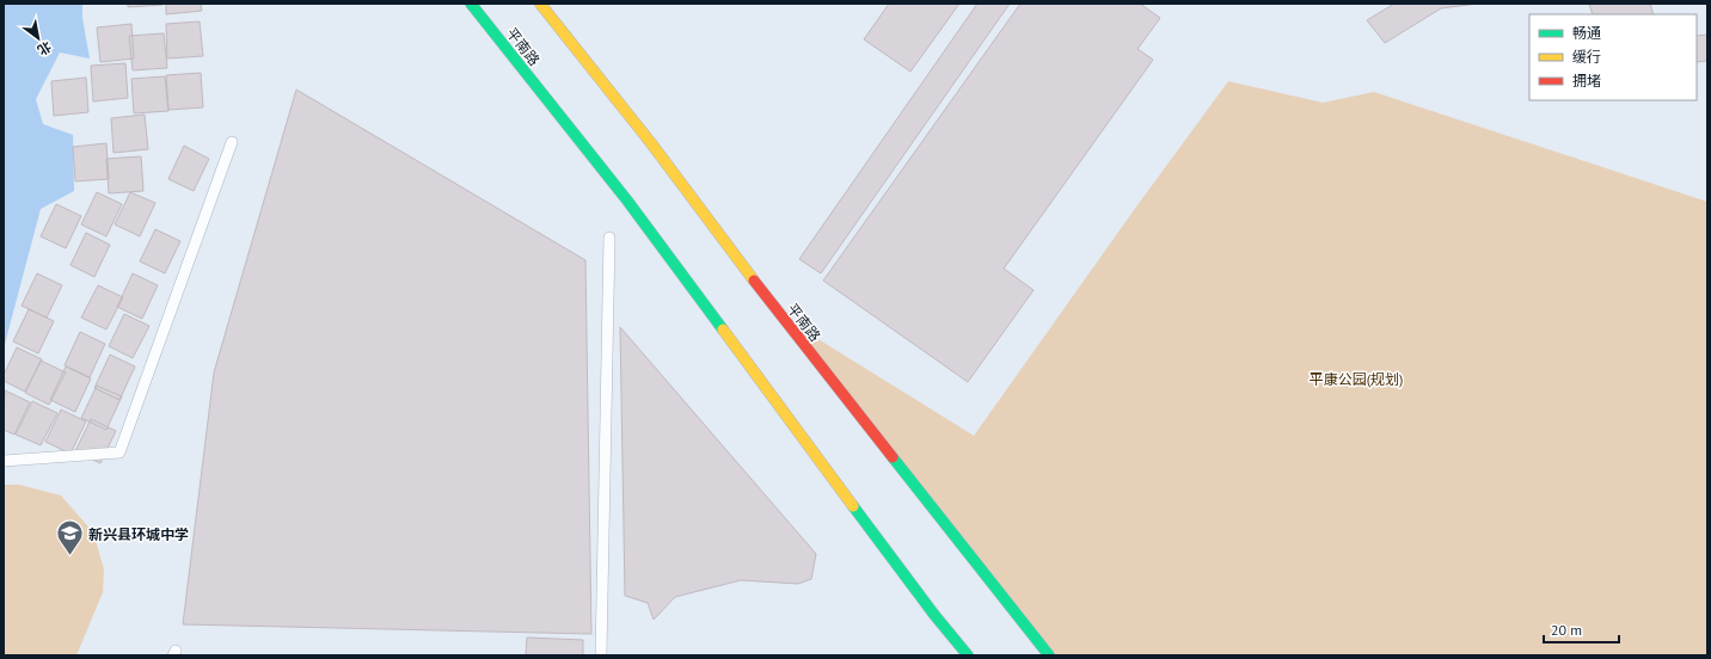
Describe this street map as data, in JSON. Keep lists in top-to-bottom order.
{
  "streets": {
    "main road": ["平南路"]
  },
  "parks": ["平康公园(规划)"],
  "places": {
    "school or university": ["新兴县环城中学"]
  },
  "legend": ["畅通", "缓行", "拥堵"],
  "scale_bar": "20 m",
  "north": "bottom right"
}
